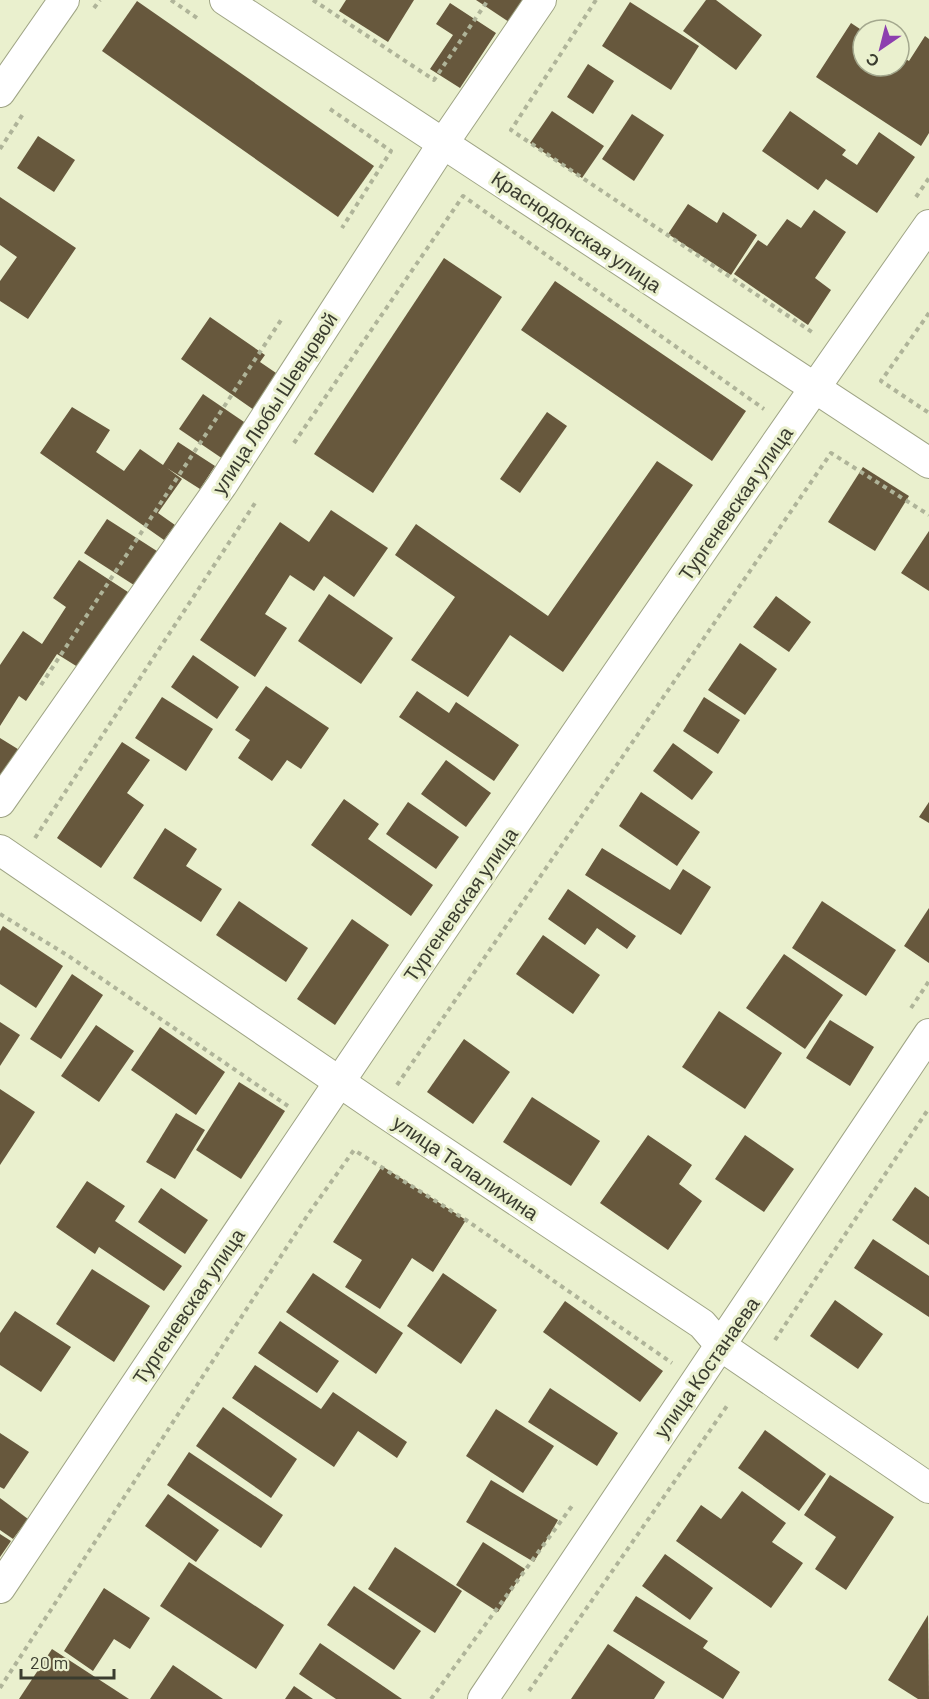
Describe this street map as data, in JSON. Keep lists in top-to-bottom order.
{
  "streets": {
    "street": [
      "Краснодонская улица",
      "улица Любы Шевцовой",
      "Тургеневская улица",
      "улица Талалихина",
      "улица Костанаева"
    ]
  },
  "crossings": [
    ["Краснодонская улица", "улица Любы Шевцовой"],
    ["Краснодонская улица", "Тургеневская улица"],
    ["Тургеневская улица", "улица Талалихина"],
    ["улица Талалихина", "улица Костанаева"]
  ],
  "scale_bar": "20 m",
  "north": "bottom left"
}
